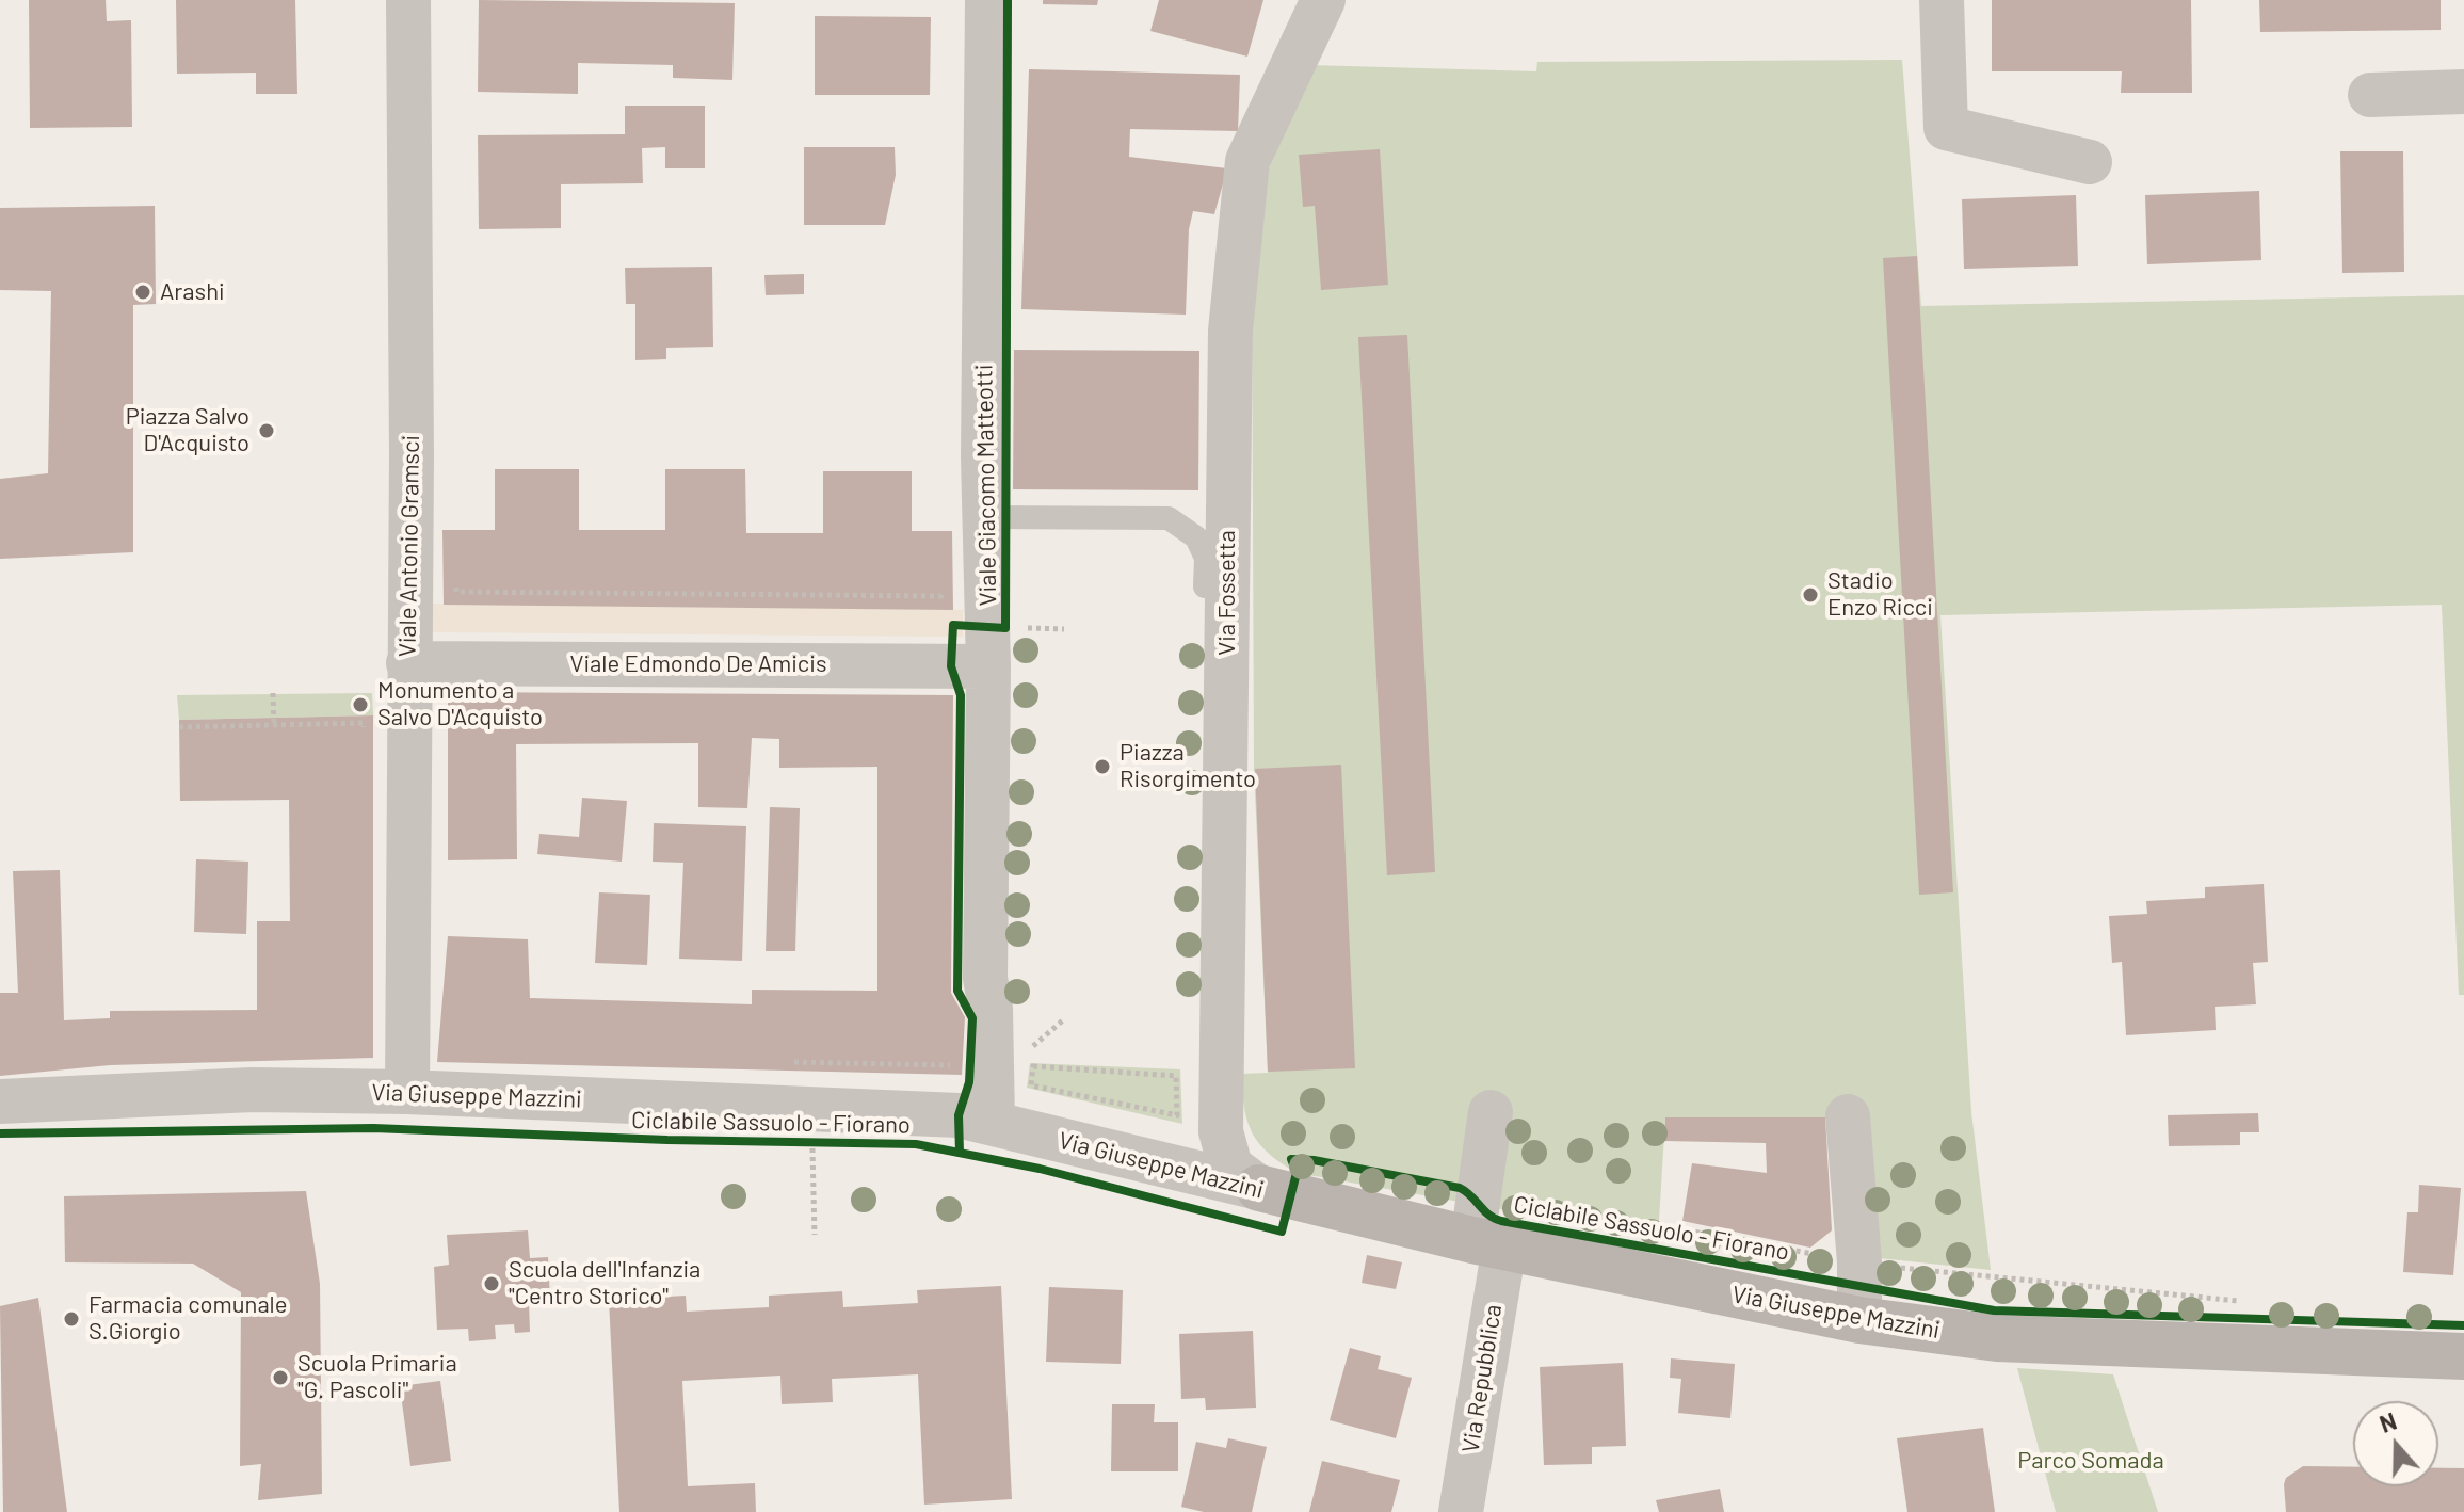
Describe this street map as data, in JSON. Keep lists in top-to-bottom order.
{
  "streets": {
    "street": [
      "Viale Giacomo Matteotti",
      "Viale Antonio Gramsci",
      "Via Fossetta",
      "Viale Edmondo De Amicis",
      "Via Giuseppe Mazzini",
      "Via Repubblica"
    ],
    "cycle path": ["Ciclabile Sassuolo - Fiorano"]
  },
  "crossings": [
    ["Viale Giacomo Matteotti", "Viale Edmondo De Amicis"],
    ["Viale Giacomo Matteotti", "Via Giuseppe Mazzini"],
    ["Viale Antonio Gramsci", "Viale Edmondo De Amicis"],
    ["Viale Antonio Gramsci", "Via Giuseppe Mazzini"],
    ["Via Fossetta", "Via Giuseppe Mazzini"],
    ["Via Giuseppe Mazzini", "Via Repubblica"]
  ],
  "parks": ["Parco Somada"],
  "places": [
    "Arashi",
    "Piazza Salvo D'Acquisto",
    "Stadio Enzo Ricci",
    "Monumento a Salvo D'Acquisto",
    "Piazza Risorgimento",
    "Scuola dell'Infanzia \"Centro Storico\"",
    "Farmacia comunale S.Giorgio",
    "Scuola Primaria \"G. Pascoli\""
  ],
  "north": "top"
}
